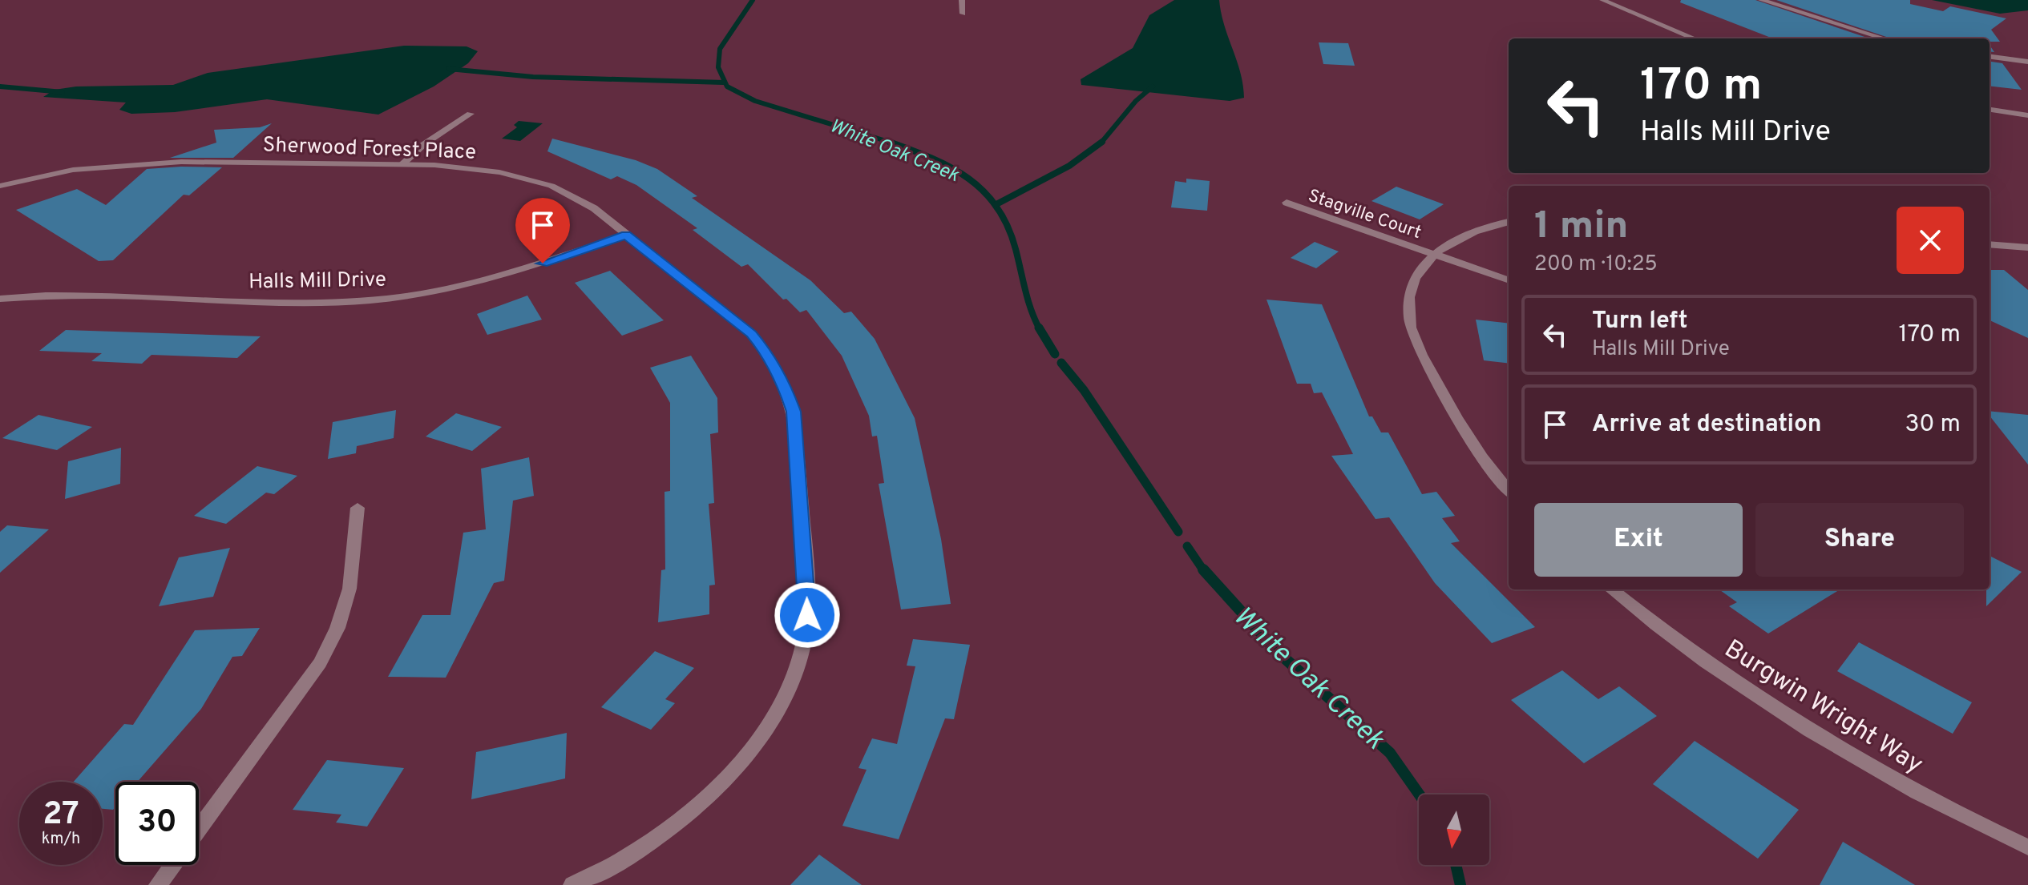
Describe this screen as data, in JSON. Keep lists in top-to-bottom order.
{
  "streets": {
    "street": [
      "Sherwood Forest Place",
      "Stagville Court",
      "Halls Mill Drive",
      "Burgwin Wright Way"
    ]
  },
  "crossings": [
    ["Sherwood Forest Place", "Halls Mill Drive"]
  ],
  "water": ["White Oak Creek"],
  "north": "bottom",
  "page": {
    "turn": ["170 m", "Halls Mill Drive"],
    "heading": ["1 min", "200 m · 10:25"],
    "list": [
      {
        "name": "Turn left",
        "note": "Halls Mill Drive",
        "value": "170 m"
      },
      {
        "name": "Arrive at destination",
        "value": "30 m"
      }
    ],
    "buttons": ["Exit", "Share"],
    "speed": "27 km/h",
    "limit": "30"
  }
}
